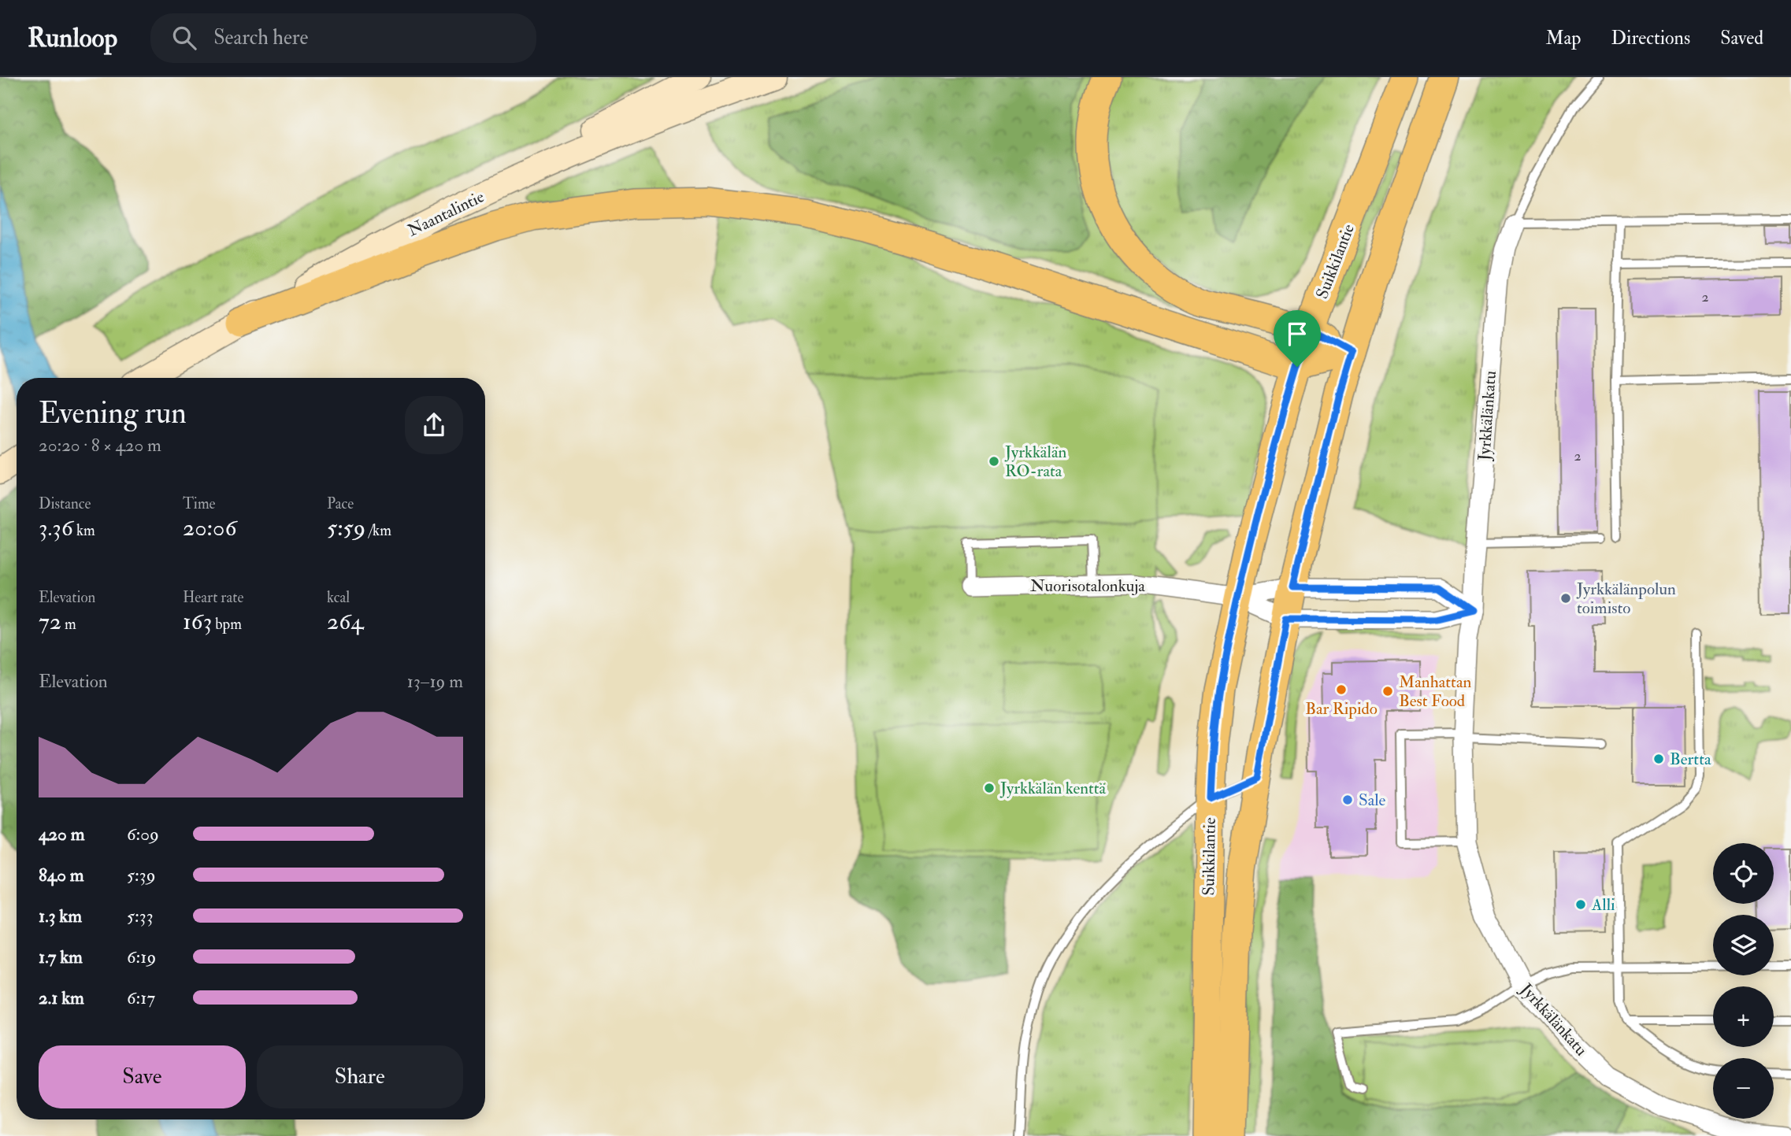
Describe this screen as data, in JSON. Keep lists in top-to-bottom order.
{
  "streets": {
    "main road": ["Naantalintie", "Suikkilantie"],
    "street": ["Jyrkkälänkatu", "Nuorisotalonkuja"]
  },
  "crossings": [
    ["Suikkilantie", "Nuorisotalonkuja"]
  ],
  "places": [
    "Jyrkkälän RO-rata",
    "Jyrkkälänpolun toimisto",
    "Bar Ripido",
    "Manhattan Best Food",
    "Bertta",
    "Jyrkkälän kenttä",
    "Sale",
    "Alli"
  ],
  "house_numbers": ["2", "2"],
  "page": {
    "header": "Runloop",
    "search": "Search here",
    "nav": ["Map", "Directions", "Saved"],
    "heading": ["Evening run", "20:20 · 8 × 420 m"],
    "stats": [
      ["Distance", "3.36 km"],
      ["Time", "20:06"],
      ["Pace", "5:59 /km"],
      ["Elevation", "72 m"],
      ["Heart rate", "163 bpm"],
      ["kcal", "264"]
    ],
    "chart": ["Elevation", "13–19 m"],
    "list": [
      {
        "name": "420 m",
        "note": "6:09"
      },
      {
        "name": "840 m",
        "note": "5:39"
      },
      {
        "name": "1.3 km",
        "note": "5:33"
      },
      {
        "name": "1.7 km",
        "note": "6:19"
      },
      {
        "name": "2.1 km",
        "note": "6:17"
      }
    ],
    "map_buttons": ["+", "−"],
    "buttons": ["Save", "Share"]
  }
}
